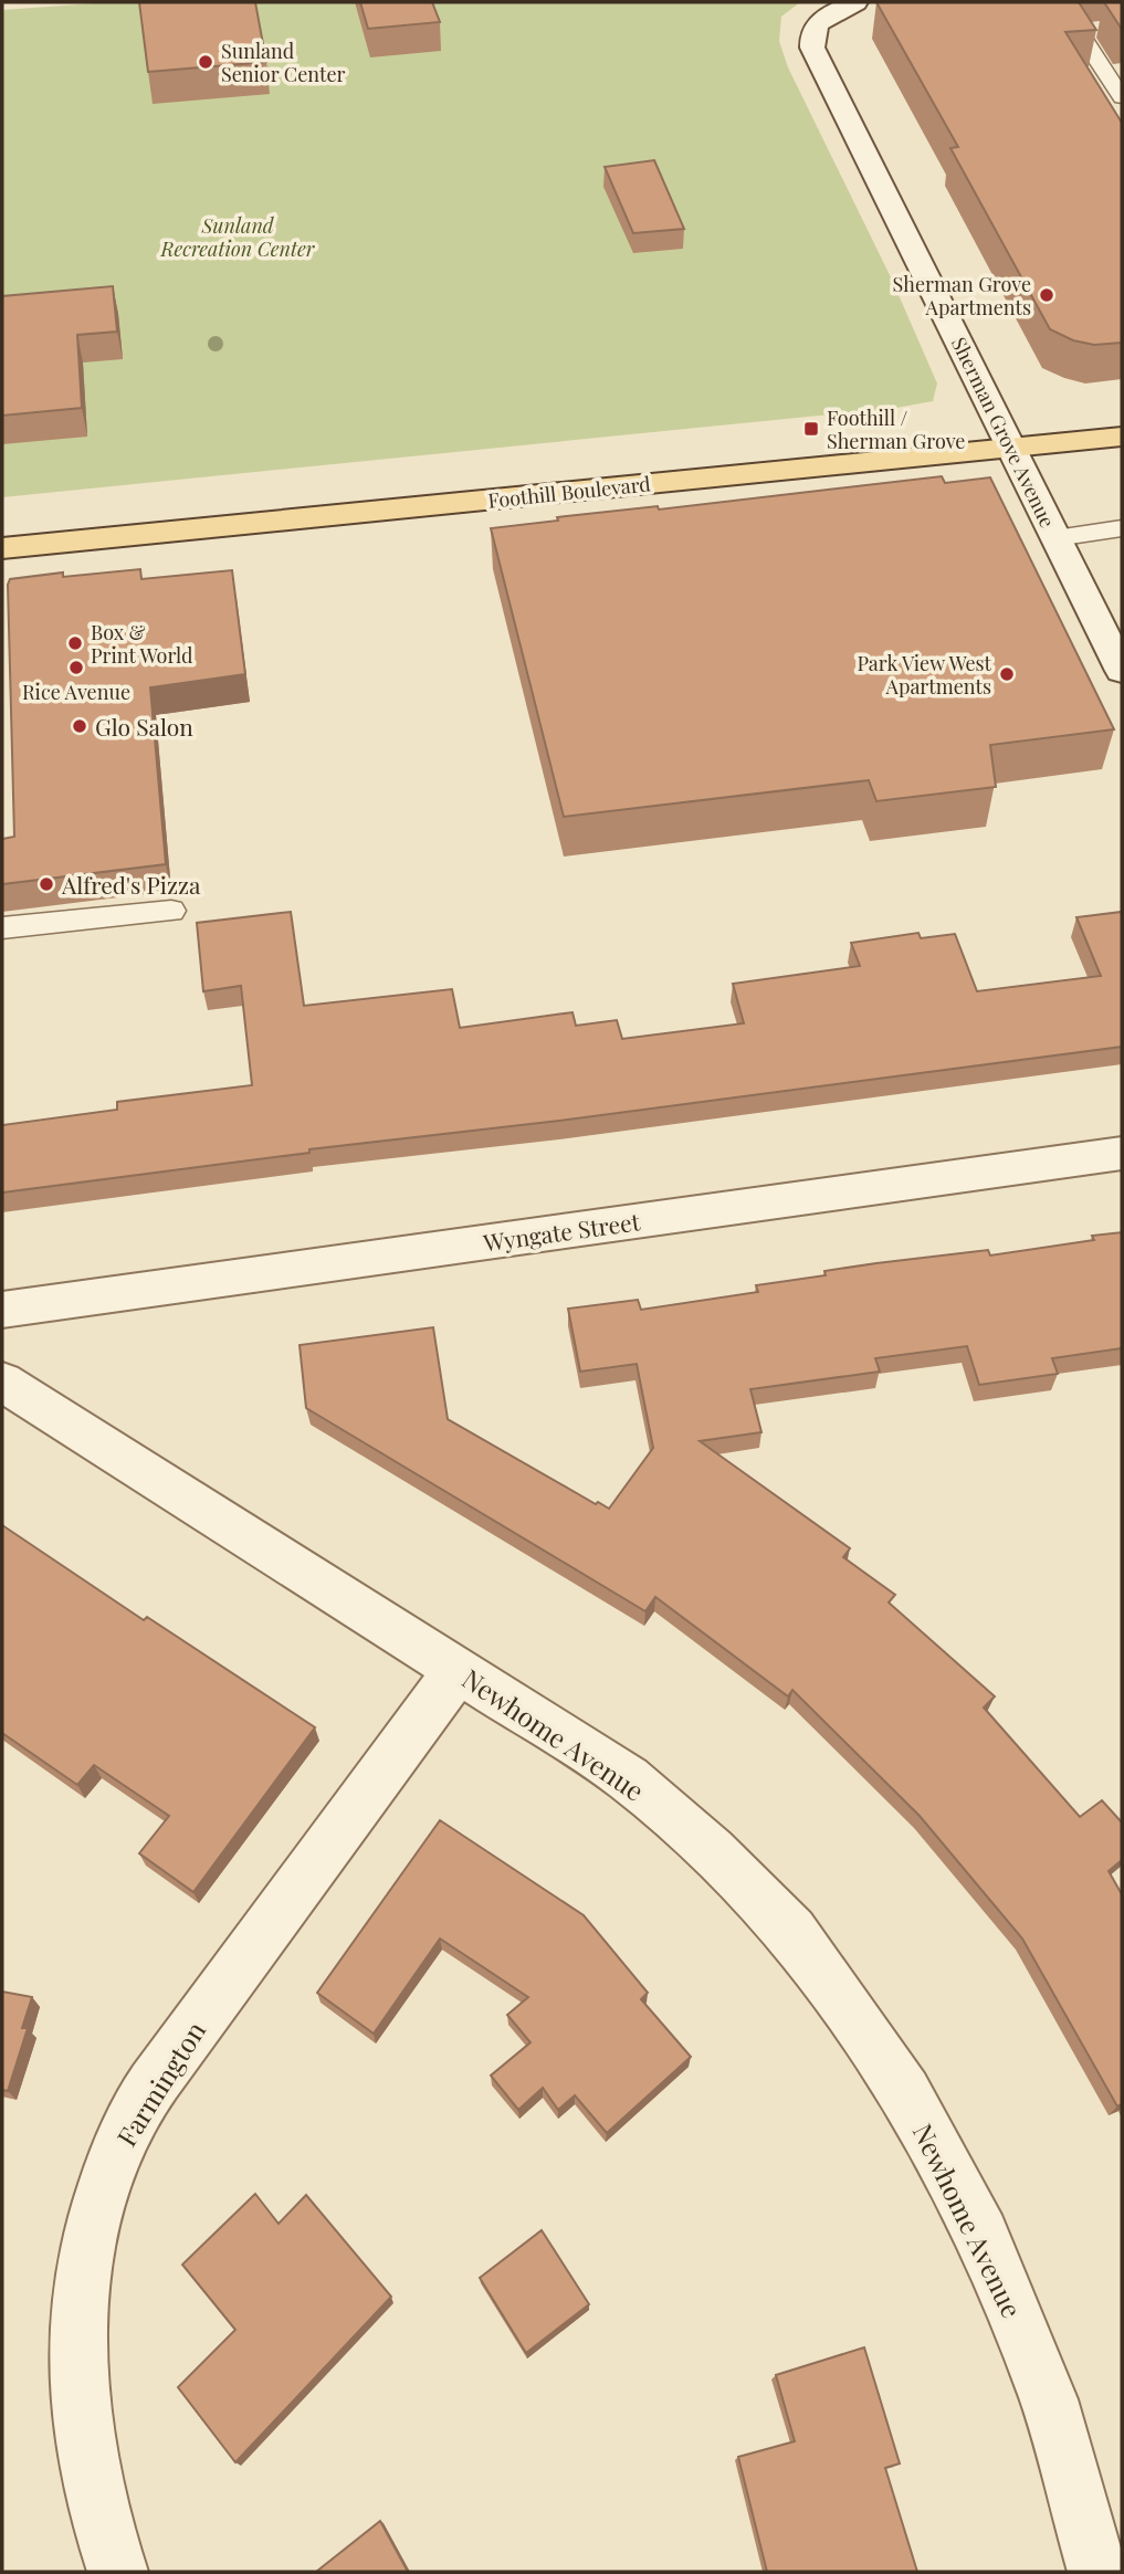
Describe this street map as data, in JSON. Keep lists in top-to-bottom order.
{
  "streets": {
    "main road": ["Foothill Boulevard"],
    "street": [
      "Sherman Grove Avenue",
      "Wyngate Street",
      "Newhome Avenue",
      "Farmington"
    ]
  },
  "crossings": [
    ["Sherman Grove Avenue", "Foothill Boulevard"],
    ["Newhome Avenue", "Farmington"]
  ],
  "parks": ["Sunland Recreation Center"],
  "places": {
    "other": [
      "Sunland Senior Center",
      "Sherman Grove Apartments",
      "Box & Print World",
      "Rice Avenue",
      "Park View West Apartments",
      "Glo Salon",
      "Alfred's Pizza"
    ],
    "transit": ["Foothill / Sherman Grove"]
  }
}
